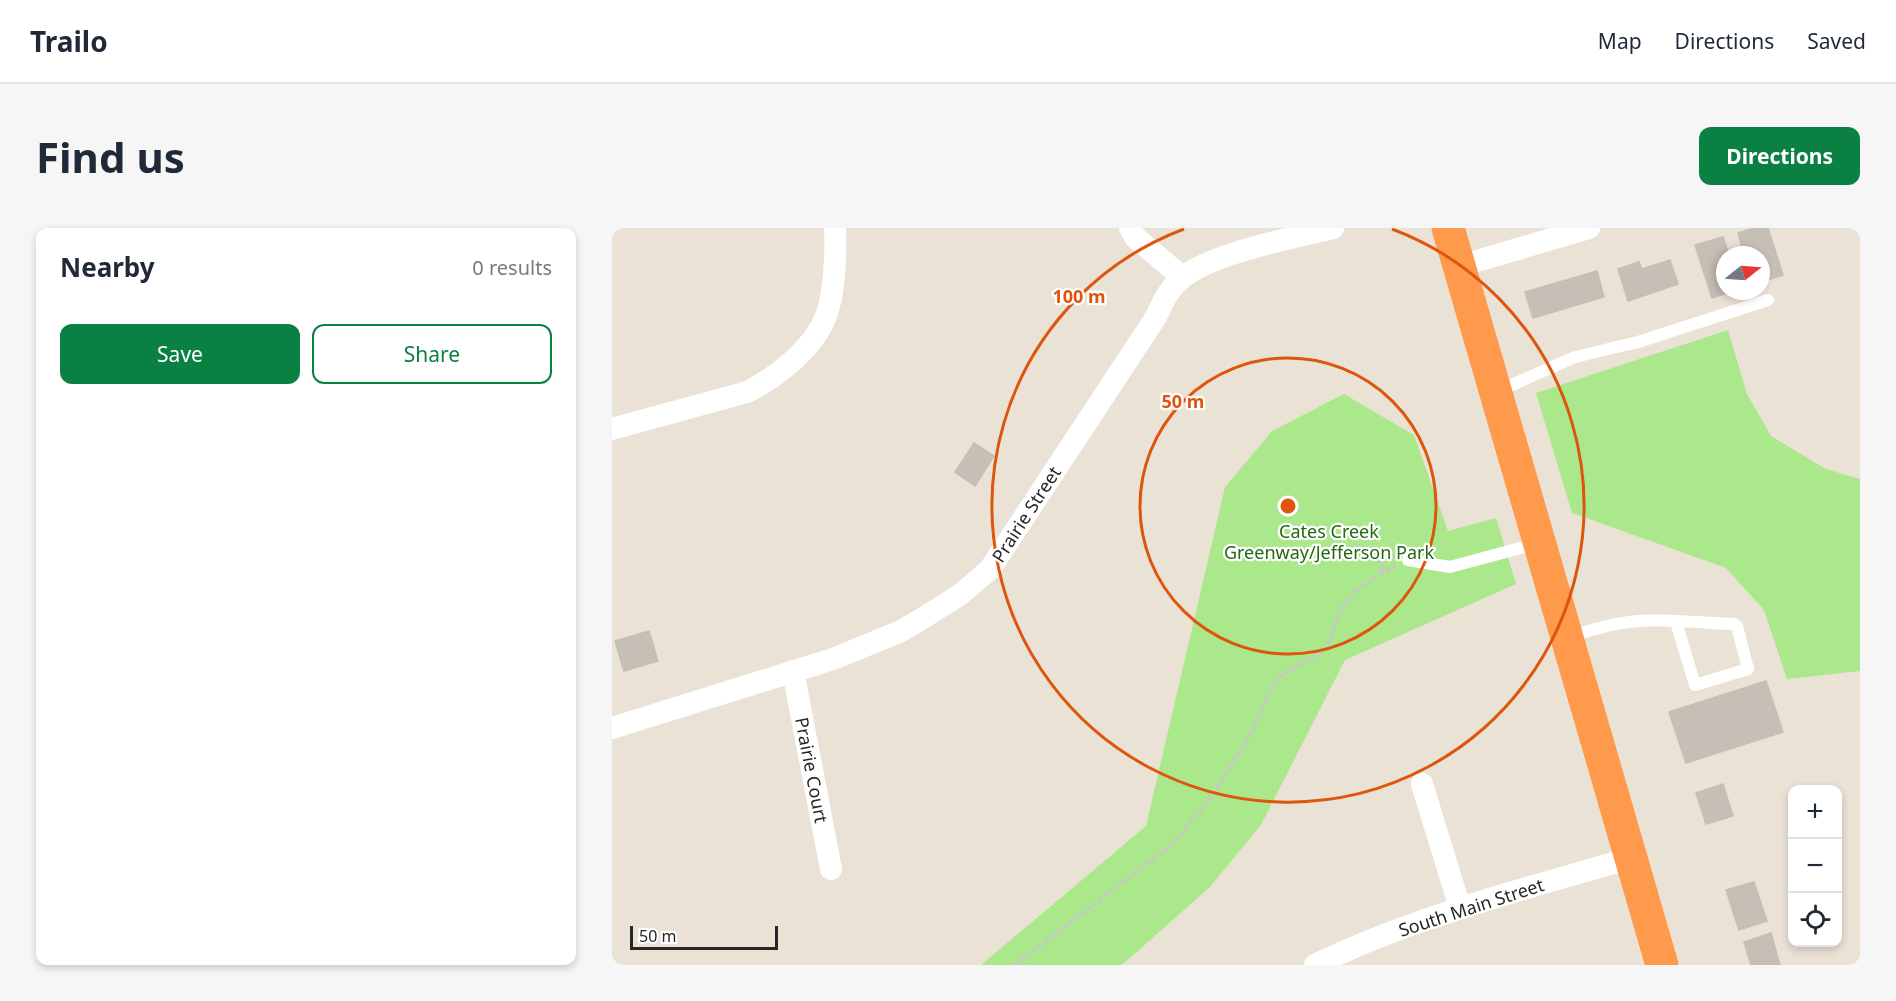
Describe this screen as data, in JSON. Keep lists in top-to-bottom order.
{
  "streets": {
    "street": ["Prairie Street", "Prairie Court", "South Main Street"]
  },
  "crossings": [
    ["Prairie Street", "Prairie Court"]
  ],
  "parks": ["Cates Creek Greenway/Jefferson Park"],
  "scale_bar": "50 m",
  "north": "right",
  "page": {
    "header": "Trailo",
    "nav": ["Map", "Directions", "Saved"],
    "buttons": [
      "Directions",
      ["Save", "Share"]
    ],
    "title": "Find us",
    "heading": ["Nearby", "0 results"],
    "map_buttons": ["+", "−"],
    "scale": "50 m"
  },
  "rings": ["100 m", "50 m"]
}
